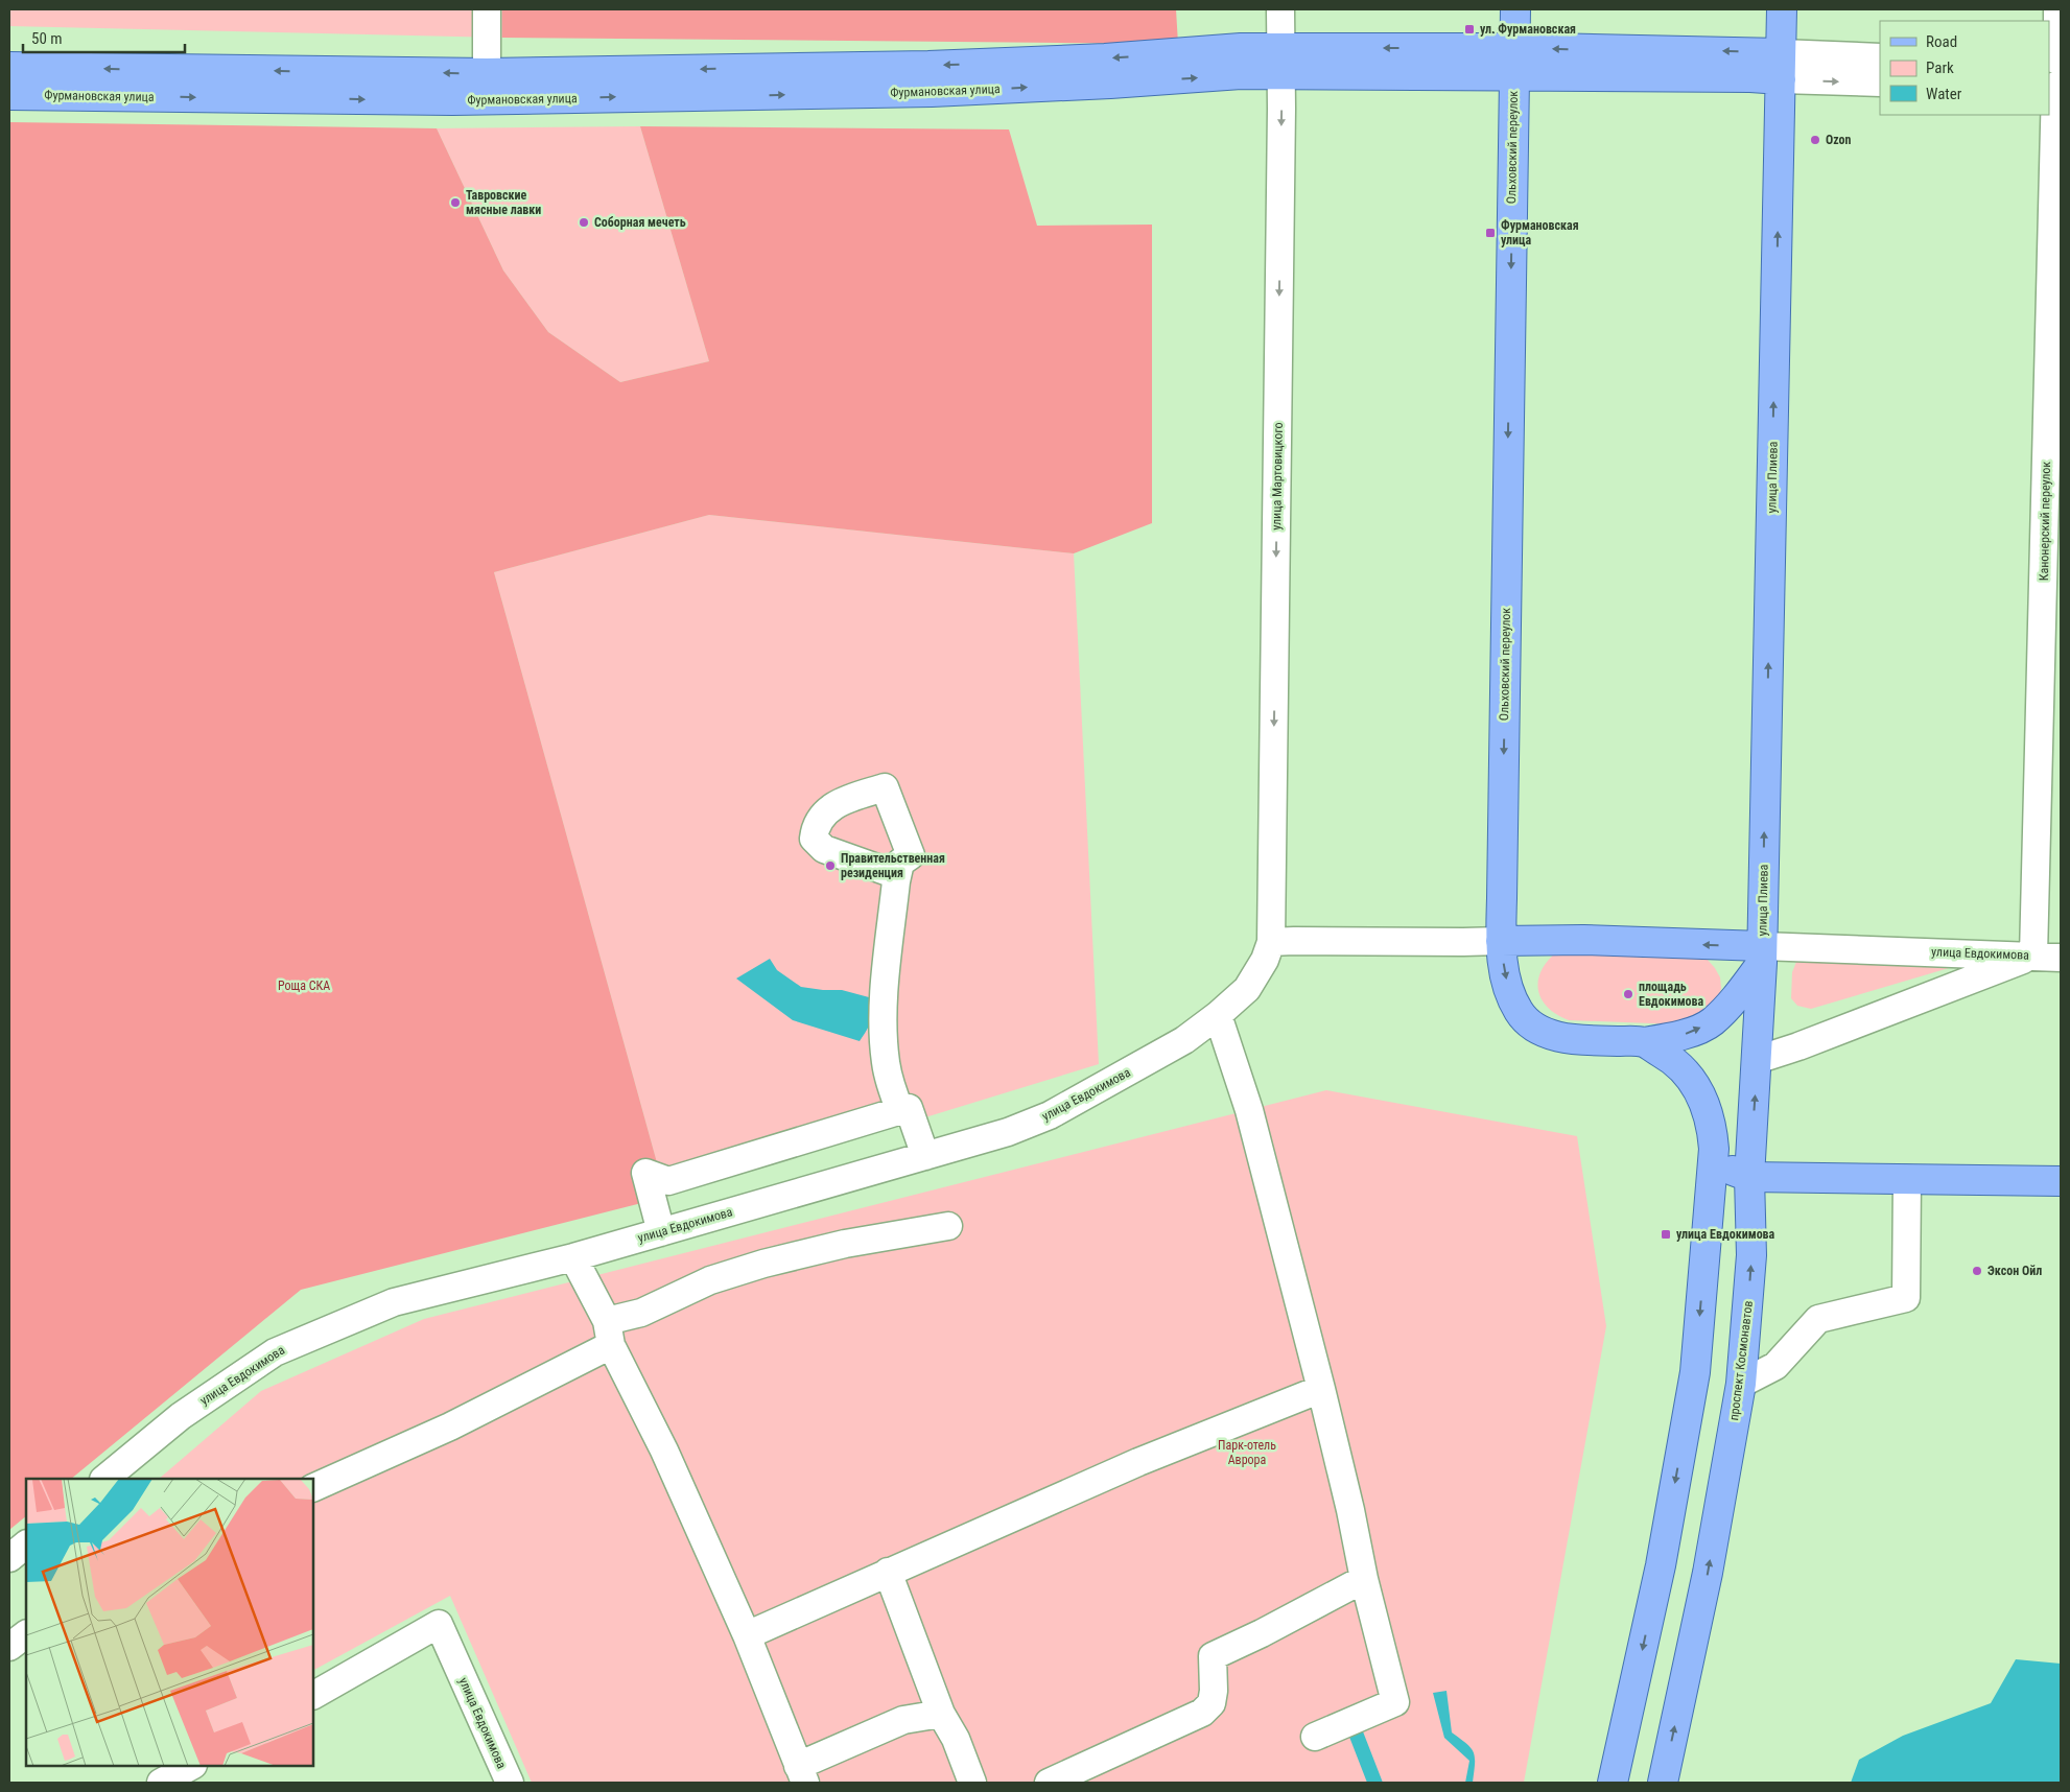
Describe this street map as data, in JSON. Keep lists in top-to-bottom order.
{
  "streets": {
    "main road": [
      "Фурмановская улица",
      "Ольховский переулок",
      "улица Плиева",
      "улица Евдокимова",
      "проспект Космонавтов"
    ],
    "street": ["улица Мартовицкого", "Канонерский переулок"]
  },
  "crossings": [
    ["Фурмановская улица", "Ольховский переулок"],
    ["Фурмановская улица", "улица Мартовицкого"],
    ["Фурмановская улица", "улица Плиева"],
    ["Ольховский переулок", "улица Евдокимова"],
    ["улица Мартовицкого", "улица Евдокимова"],
    ["улица Плиева", "улица Евдокимова"],
    ["улица Плиева", "проспект Космонавтов"],
    ["Канонерский переулок", "улица Евдокимова"],
    ["улица Евдокимова", "проспект Космонавтов"]
  ],
  "one_way": [
    "Ольховский переулок",
    "улица Мартовицкого",
    "улица Плиева",
    "проспект Космонавтов"
  ],
  "parks": ["Роща СКА", "Парк-отель Аврора"],
  "places": {
    "transit": ["ул. Фурмановская", "Фурмановская улица", "улица Евдокимова"],
    "other": [
      "Ozon",
      "Тавровские мясные лавки",
      "Соборная мечеть",
      "Правительственная резиденция",
      "площадь Евдокимова",
      "Эксон Ойл"
    ]
  },
  "legend": ["Road", "Park", "Water"],
  "scale_bar": "50 m"
}
